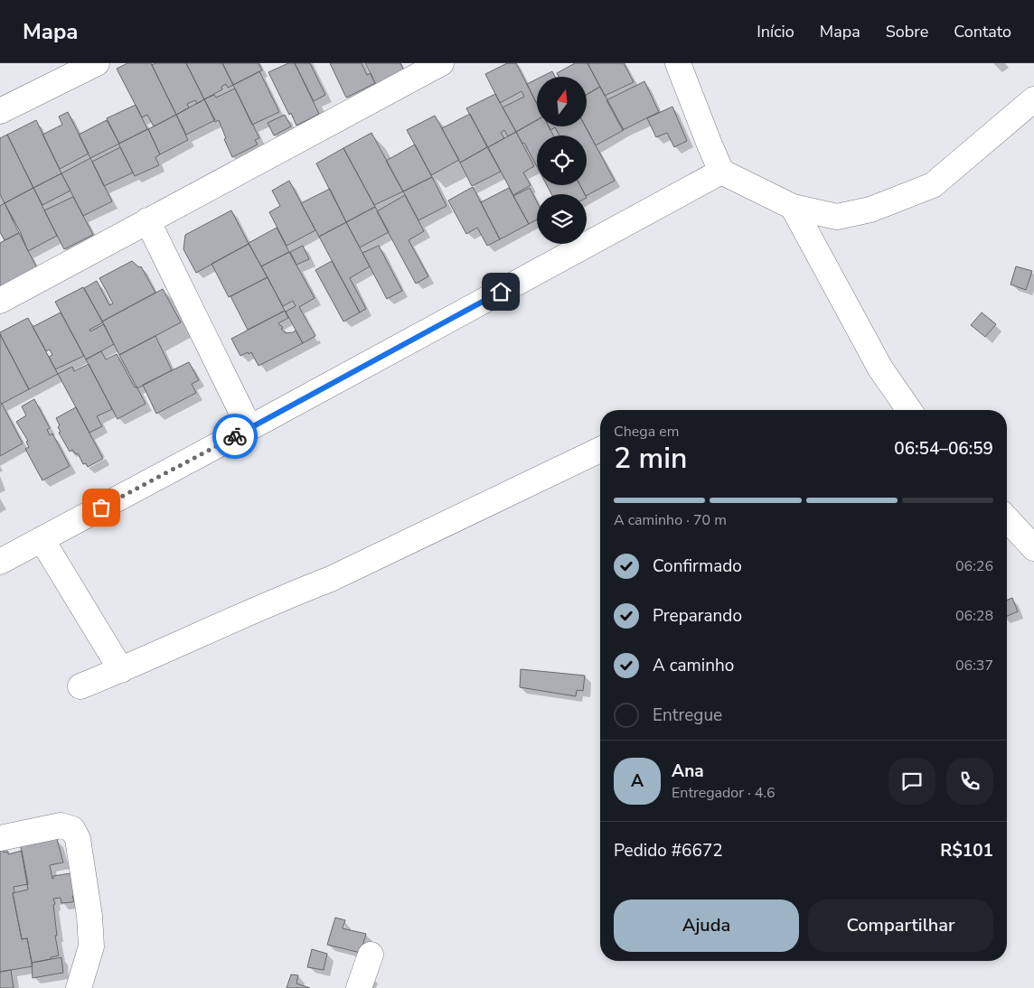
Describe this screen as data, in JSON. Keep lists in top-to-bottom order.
{
  "north": "top",
  "page": {
    "header": "Mapa",
    "nav": [
      "Início",
      "Mapa",
      "Sobre",
      "Contato"
    ],
    "heading": ["2 min", "Chega em", "06:54–06:59"],
    "panel": [
      "Ana",
      "Entregador · 4.6",
      "Pedido #6672",
      "R$101"
    ],
    "bar": "A caminho · 70 m",
    "list": [
      ["Confirmado", "06:26"],
      ["Preparando", "06:28"],
      ["A caminho", "06:37"],
      "Entregue"
    ],
    "round": "A",
    "buttons": ["Ajuda", "Compartilhar"]
  }
}
